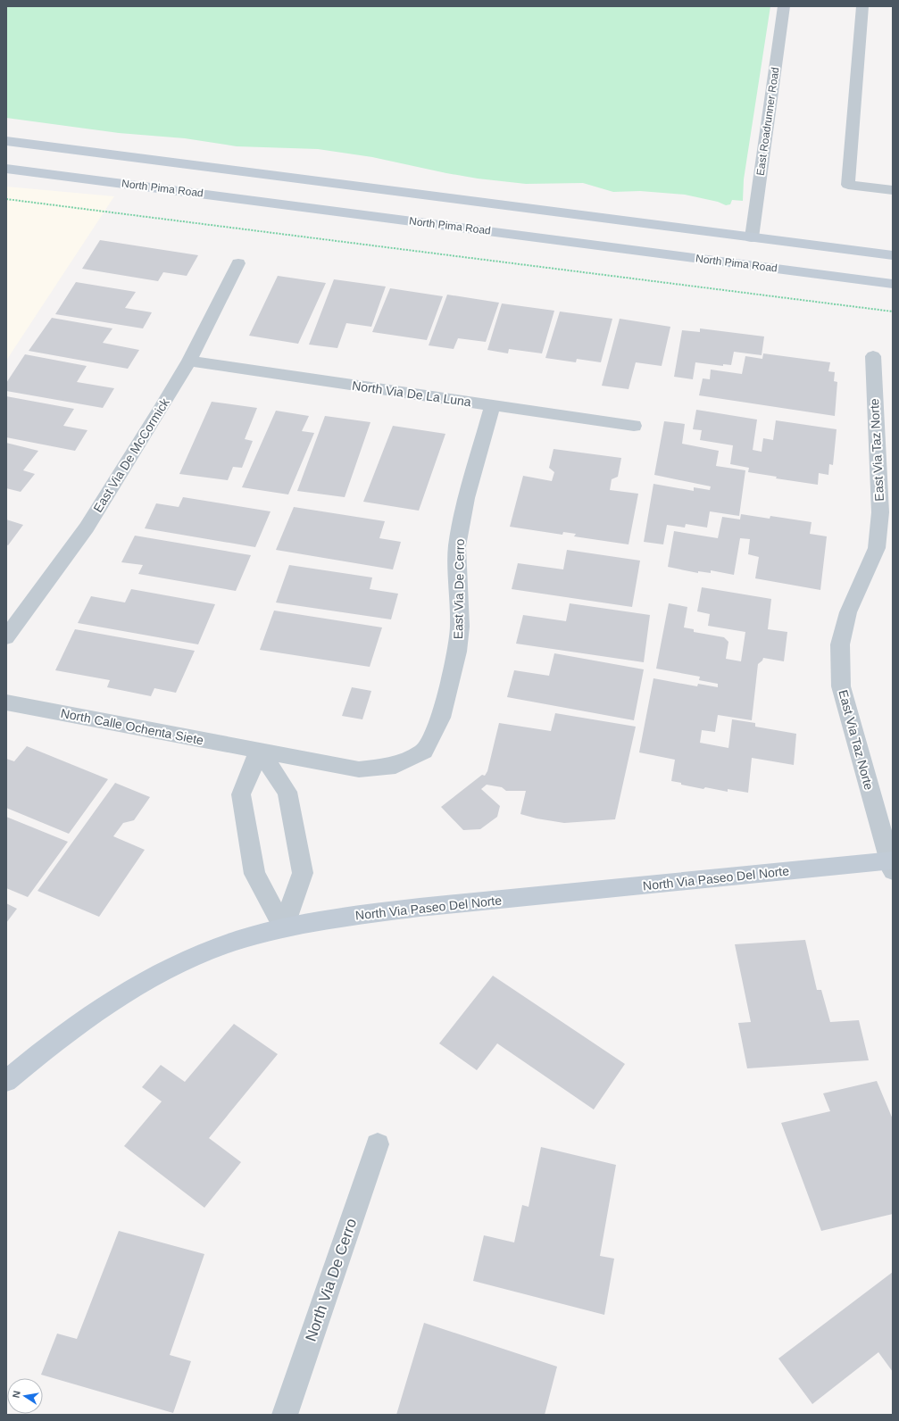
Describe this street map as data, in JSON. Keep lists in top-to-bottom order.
{
  "streets": {
    "main road": ["North Pima Road", "North Via Paseo Del Norte"],
    "street": [
      "East Roadrunner Road",
      "North Via De La Luna",
      "East Via Taz Norte",
      "East Via De McCormick",
      "East Via De Cerro",
      "North Calle Ochenta Siete",
      "North Via De Cerro"
    ]
  },
  "crossings": [
    ["North Via De La Luna", "East Via De McCormick"],
    ["North Via De La Luna", "East Via De Cerro"],
    ["East Via Taz Norte", "North Via Paseo Del Norte"],
    ["East Via De Cerro", "North Calle Ochenta Siete"]
  ],
  "north": "left"
}
